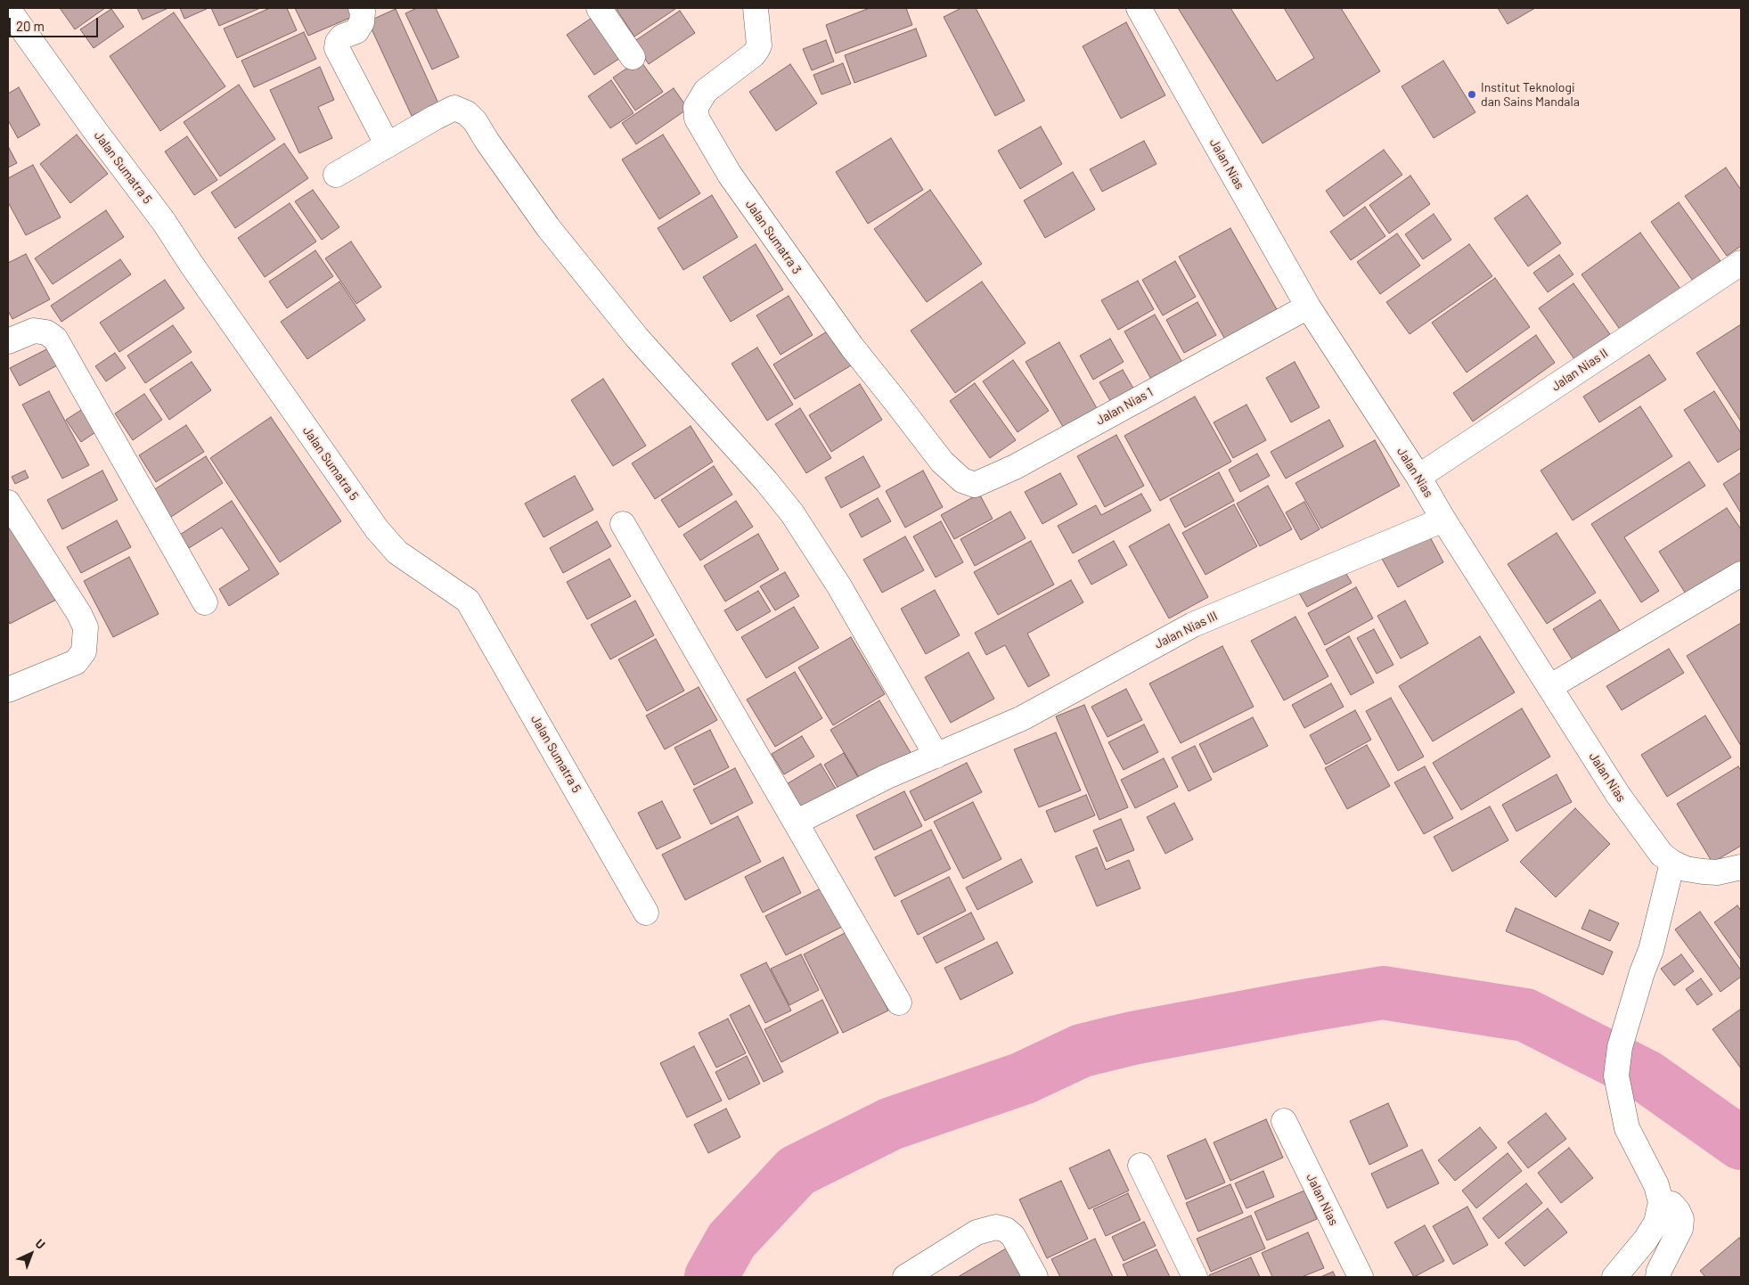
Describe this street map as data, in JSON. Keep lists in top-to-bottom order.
{
  "streets": {
    "street": [
      "Jalan Nias",
      "Jalan Sumatra 5",
      "Jalan Sumatra 3",
      "Jalan Nias II",
      "Jalan Nias 1",
      "Jalan Nias III"
    ]
  },
  "crossings": [
    ["Jalan Nias", "Jalan Nias II"],
    ["Jalan Nias", "Jalan Nias 1"],
    ["Jalan Nias", "Jalan Nias III"],
    ["Jalan Sumatra 3", "Jalan Nias 1"]
  ],
  "places": ["Institut Teknologi dan Sains Mandala"],
  "scale_bar": "20 m",
  "north": "top right"
}
